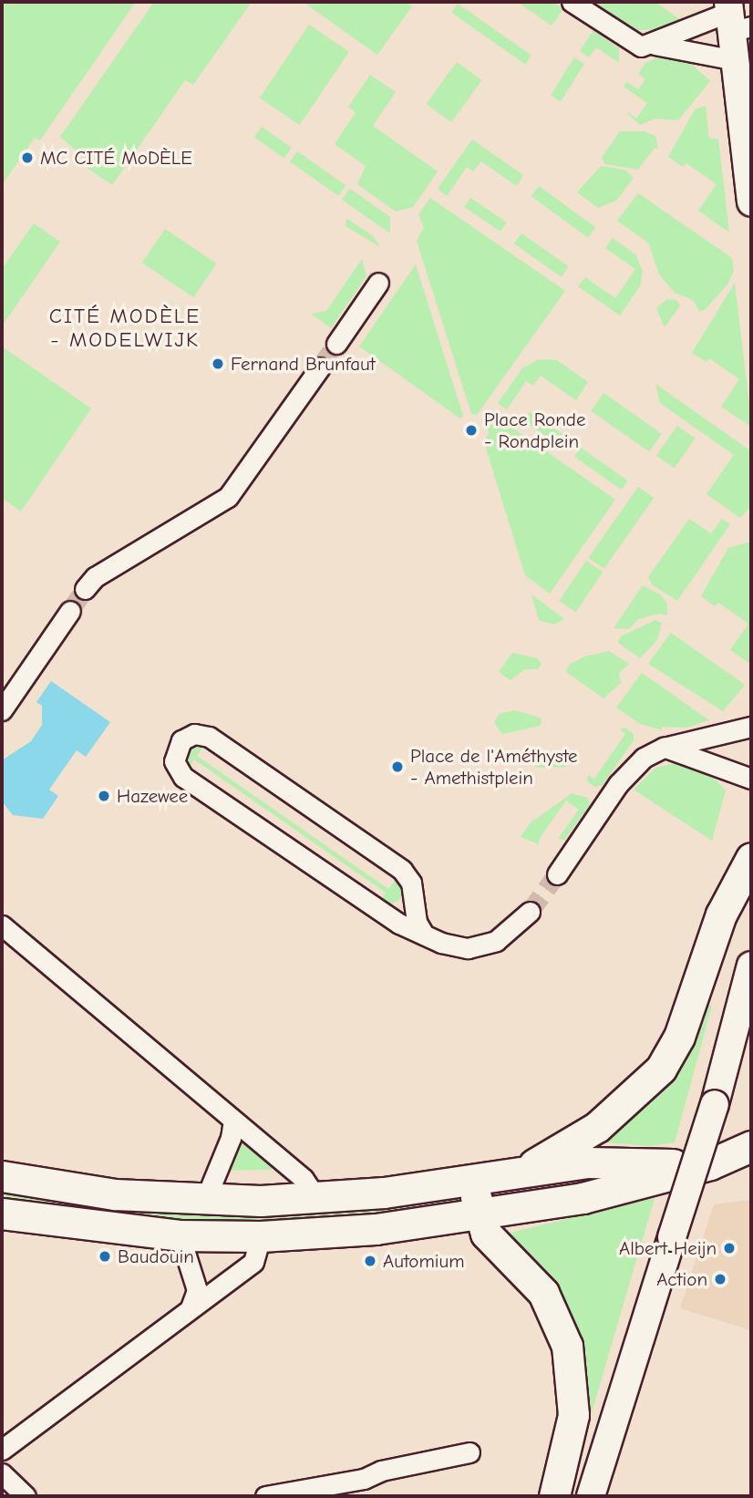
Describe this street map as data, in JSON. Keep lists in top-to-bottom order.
{
  "districts": ["CITÉ MODÈLE - MODELWIJK"],
  "places": [
    "MC CITÉ MoDÈLE",
    "Fernand Brunfaut",
    "Place Ronde - Rondplein",
    "Place de l'Améthyste - Amethistplein",
    "Hazewee",
    "Albert Heijn",
    "Baudouin",
    "Automium",
    "Action"
  ]
}
